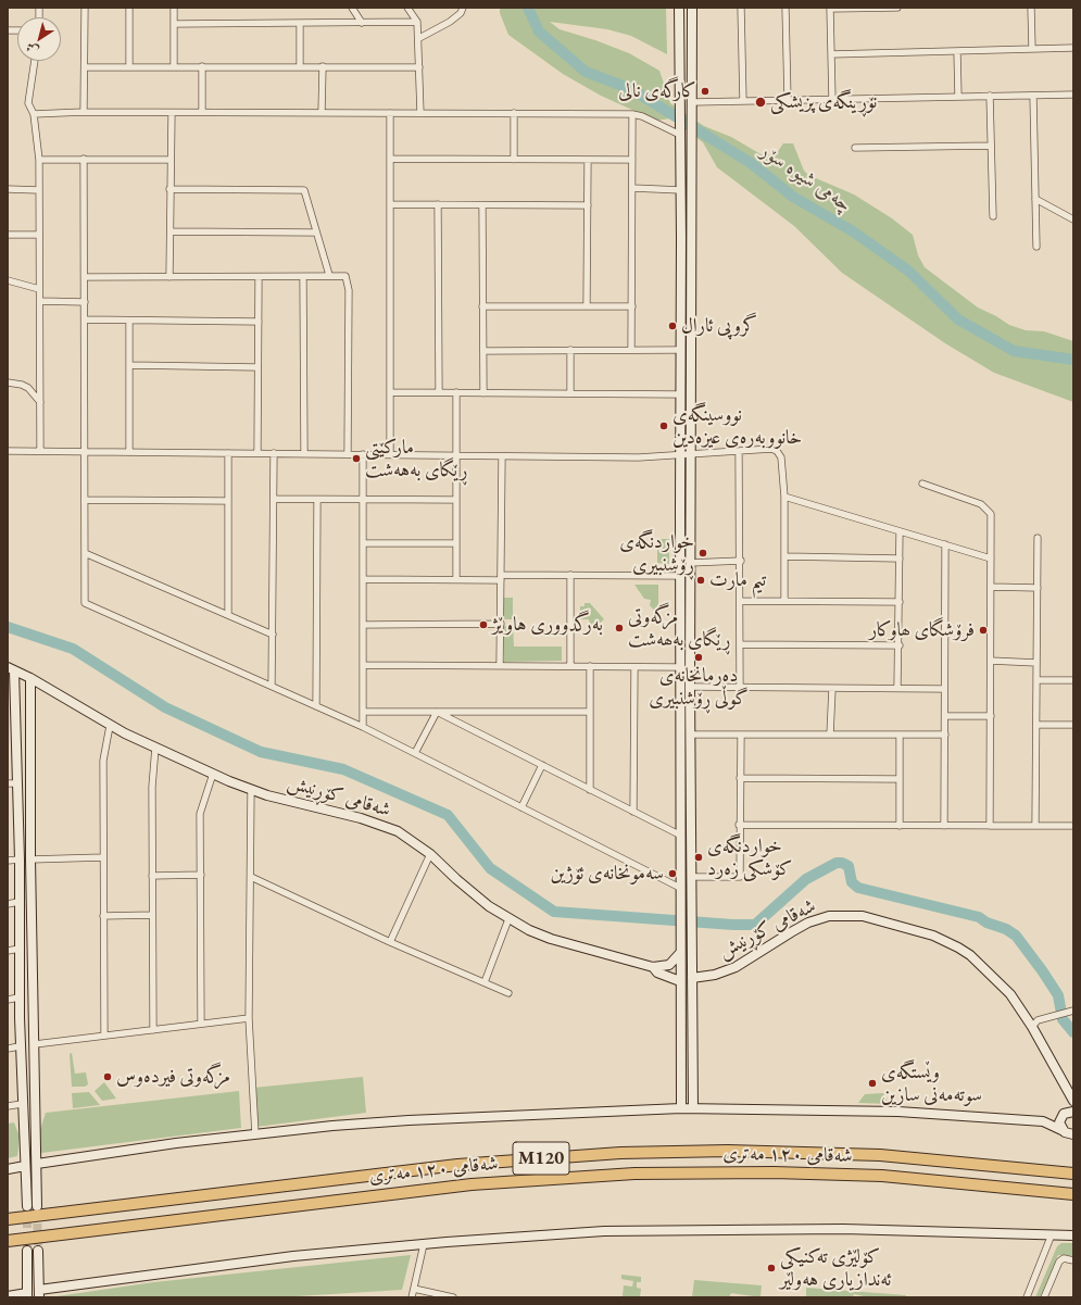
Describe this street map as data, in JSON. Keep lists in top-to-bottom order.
{
  "streets": {
    "highway": ["شەقامی ١٢٠ مەتری", "M120"],
    "main road": ["شەقامی کۆڕنیش"]
  },
  "water": ["چەمی شیوە سۆر"],
  "places": [
    "کارگەی نالی",
    "نۆڕینگەی پزیشکی",
    "گروپی ئارال",
    "نووسینگەی خانووبەرەی عیزەدین",
    "مارکێتی ڕێگای بەهەشت",
    "خواردنگەی ڕۆشنبیری",
    "تیم مارت",
    "بەرگدووری هاوێژ",
    "مزگەوتی ڕێگای بەھەشت",
    "فرۆشگای ھاوکار",
    "دەرمانخانەی گوڵی ڕۆشنبیری",
    "خواردنگەی کۆشکی زەرد",
    "سەمونخانەی ئۆژین",
    "مزگەوتی فیردەوس",
    "وێستگەی سوتەمەنی سازین",
    "کۆلێژی تەکنیکی ئەندازیاری هەولێر"
  ],
  "north": "bottom left"
}
